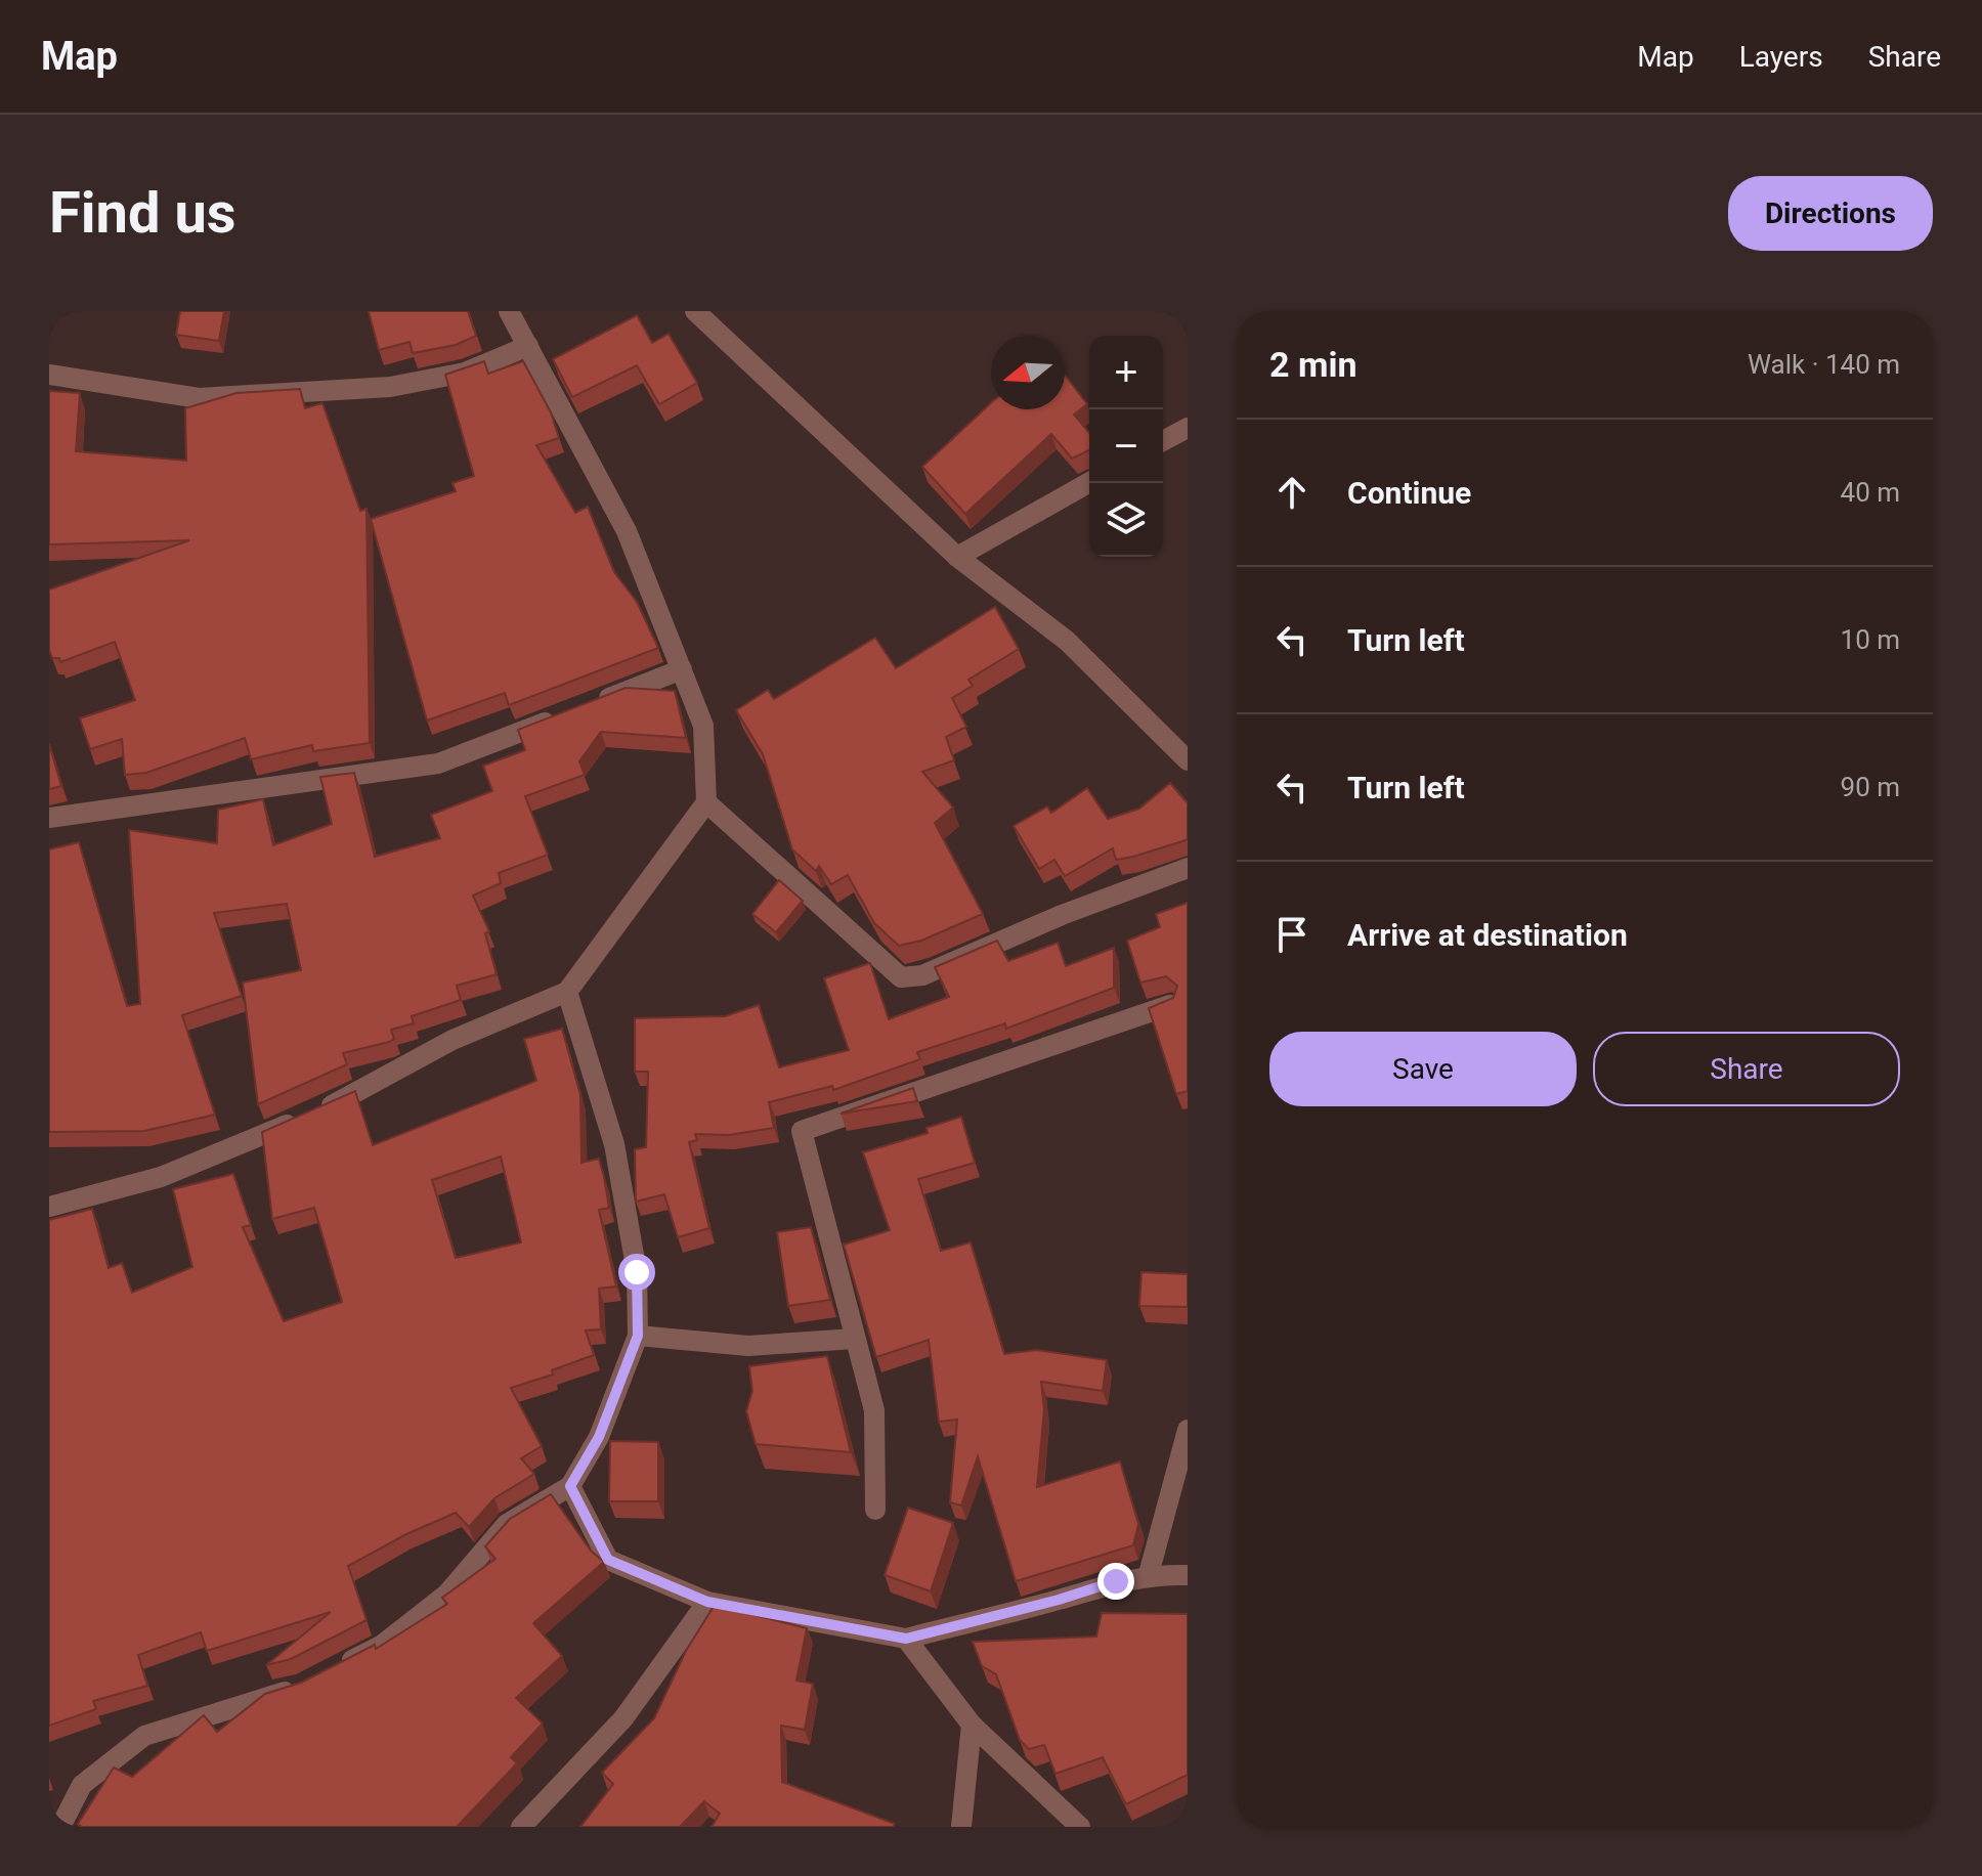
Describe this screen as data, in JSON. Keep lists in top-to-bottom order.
{
  "north": "left",
  "page": {
    "header": "Map",
    "nav": ["Map", "Layers", "Share"],
    "buttons": [
      "Directions",
      ["Save", "Share"]
    ],
    "title": "Find us",
    "heading": ["2 min", "Walk · 140 m"],
    "map_buttons": ["+", "−"],
    "list": [
      ["Continue", "40 m"],
      ["Turn left", "10 m"],
      ["Turn left", "90 m"],
      "Arrive at destination"
    ]
  }
}
